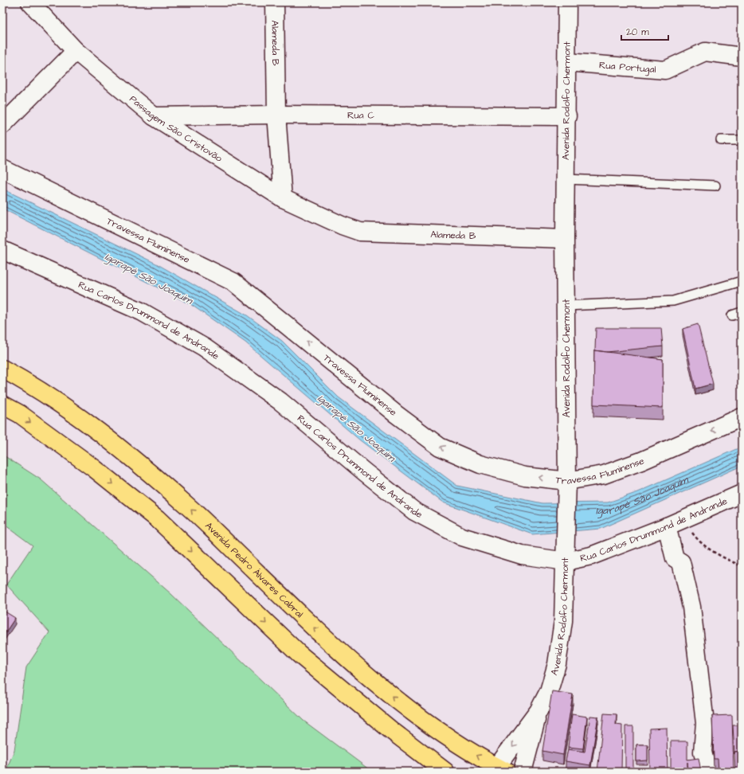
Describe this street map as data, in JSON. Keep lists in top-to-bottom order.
{
  "streets": {
    "main road": ["Avenida Pedro Álvares Cabral"],
    "street": [
      "Alameda B",
      "Rua Portugal",
      "Avenida Rodolfo Chermont",
      "Rua C",
      "Passagem São Cristovão",
      "Travessa Fluminense",
      "Rua Carlos Drummond de Andrande"
    ]
  },
  "crossings": [
    ["Alameda B", "Avenida Rodolfo Chermont"],
    ["Alameda B", "Rua C"],
    ["Alameda B", "Passagem São Cristovão"],
    ["Rua Portugal", "Avenida Rodolfo Chermont"],
    ["Avenida Rodolfo Chermont", "Rua C"],
    ["Avenida Rodolfo Chermont", "Travessa Fluminense"],
    ["Avenida Rodolfo Chermont", "Rua Carlos Drummond de Andrande"],
    ["Avenida Rodolfo Chermont", "Avenida Pedro Álvares Cabral"],
    ["Rua C", "Passagem São Cristovão"]
  ],
  "one_way": ["Travessa Fluminense"],
  "water": ["Igarapé São Joaquim"],
  "scale_bar": "20 m"
}
